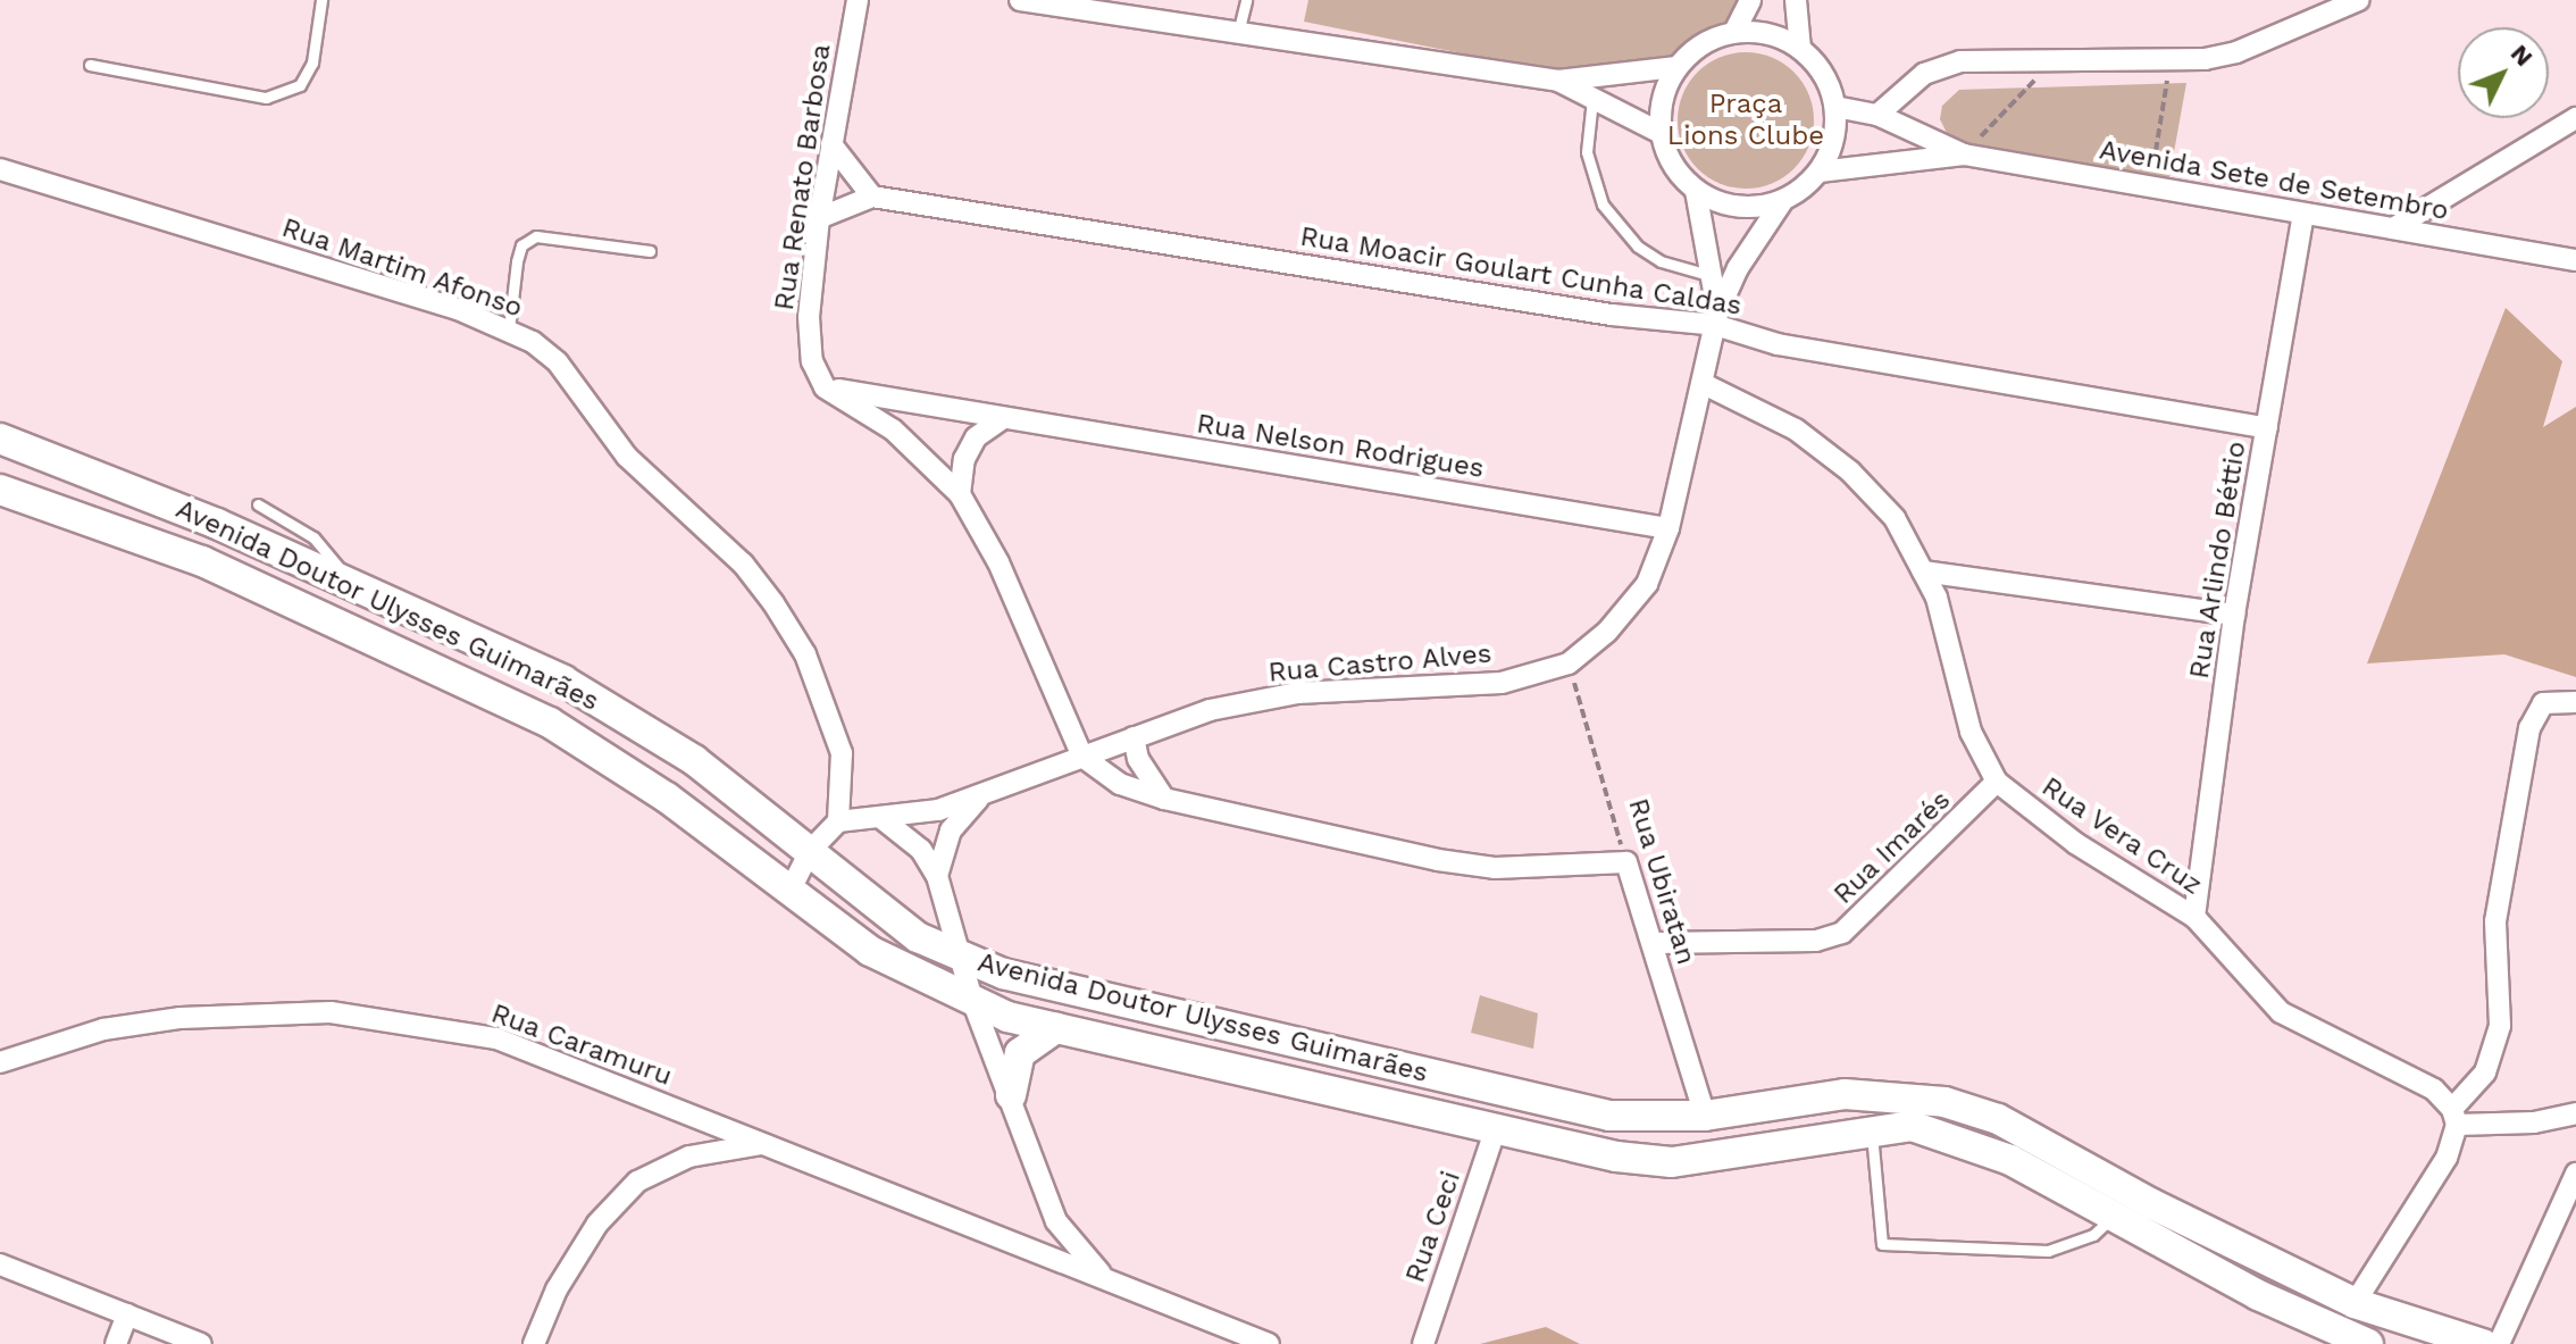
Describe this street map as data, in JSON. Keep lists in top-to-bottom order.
{
  "streets": {
    "main road": ["Avenida Doutor Ulysses Guimarães"],
    "street": [
      "Rua Renato Barbosa",
      "Avenida Sete de Setembro",
      "Rua Martim Afonso",
      "Rua Moacir Goulart Cunha Caldas",
      "Rua Nelson Rodrigues",
      "Rua Arlindo Béttio",
      "Rua Castro Alves",
      "Rua Vera Cruz",
      "Rua Imarés",
      "Rua Ubiratan",
      "Rua Caramuru",
      "Rua Ceci"
    ]
  },
  "crossings": [
    ["Rua Renato Barbosa", "Rua Nelson Rodrigues"],
    ["Avenida Sete de Setembro", "Rua Arlindo Béttio"],
    ["Avenida Sete de Setembro", "Rua Castro Alves"],
    ["Rua Martim Afonso", "Rua Castro Alves"],
    ["Rua Moacir Goulart Cunha Caldas", "Rua Arlindo Béttio"],
    ["Rua Moacir Goulart Cunha Caldas", "Rua Castro Alves"],
    ["Rua Nelson Rodrigues", "Rua Castro Alves"],
    ["Rua Arlindo Béttio", "Rua Vera Cruz"],
    ["Avenida Doutor Ulysses Guimarães", "Rua Ubiratan"],
    ["Avenida Doutor Ulysses Guimarães", "Rua Ceci"],
    ["Rua Castro Alves", "Rua Vera Cruz"],
    ["Rua Castro Alves", "Rua Ubiratan"],
    ["Rua Vera Cruz", "Rua Imarés"],
    ["Rua Imarés", "Rua Ubiratan"]
  ],
  "parks": ["Praça Lions Clube"],
  "north": "top right"
}
